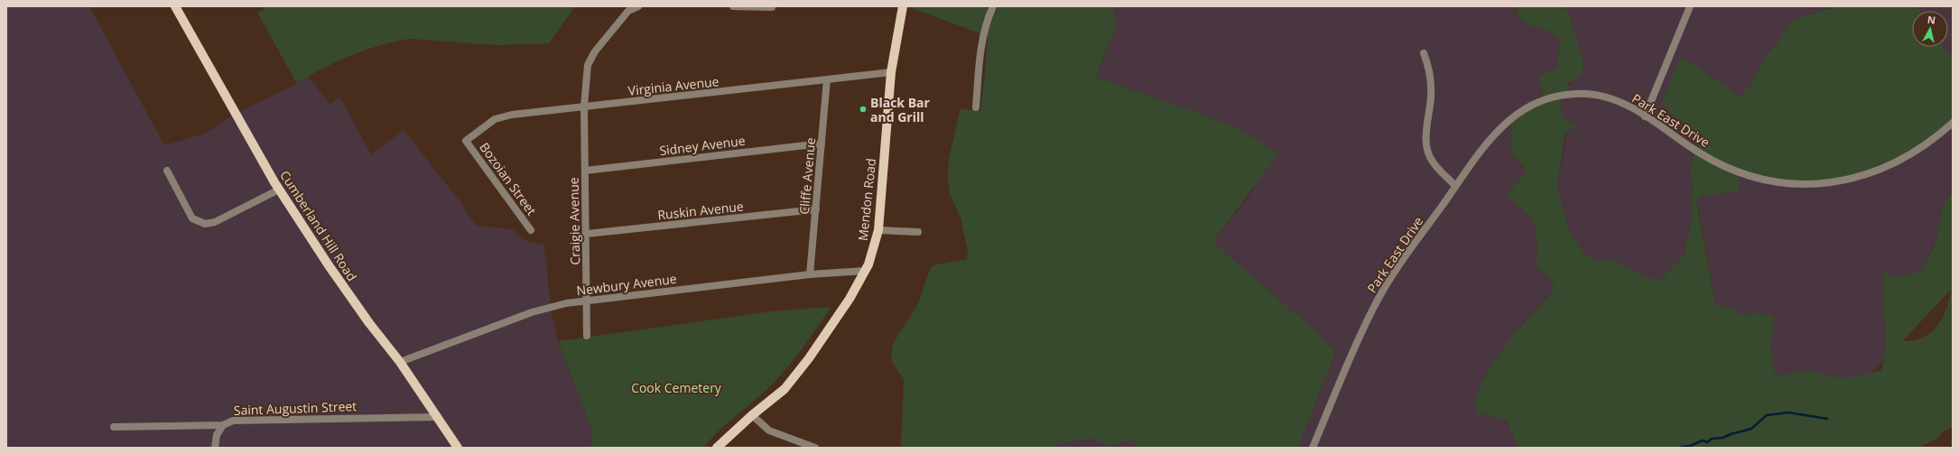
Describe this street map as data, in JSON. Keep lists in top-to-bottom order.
{
  "streets": {
    "main road": ["Mendon Road", "Cumberland Hill Road"],
    "street": [
      "Virginia Avenue",
      "Park East Drive",
      "Sidney Avenue",
      "Cliffe Avenue",
      "Bozoian Street",
      "Ruskin Avenue",
      "Craigie Avenue",
      "Newbury Avenue",
      "Saint Augustin Street"
    ]
  },
  "crossings": [
    ["Virginia Avenue", "Cliffe Avenue"],
    ["Virginia Avenue", "Bozoian Street"],
    ["Virginia Avenue", "Mendon Road"],
    ["Virginia Avenue", "Craigie Avenue"],
    ["Sidney Avenue", "Cliffe Avenue"],
    ["Sidney Avenue", "Craigie Avenue"],
    ["Cliffe Avenue", "Ruskin Avenue"],
    ["Cliffe Avenue", "Newbury Avenue"],
    ["Mendon Road", "Newbury Avenue"],
    ["Ruskin Avenue", "Craigie Avenue"],
    ["Craigie Avenue", "Newbury Avenue"],
    ["Cumberland Hill Road", "Newbury Avenue"],
    ["Cumberland Hill Road", "Saint Augustin Street"]
  ],
  "parks": ["Cook Cemetery"],
  "places": ["Black Bar and Grill"],
  "north": "top"
}
